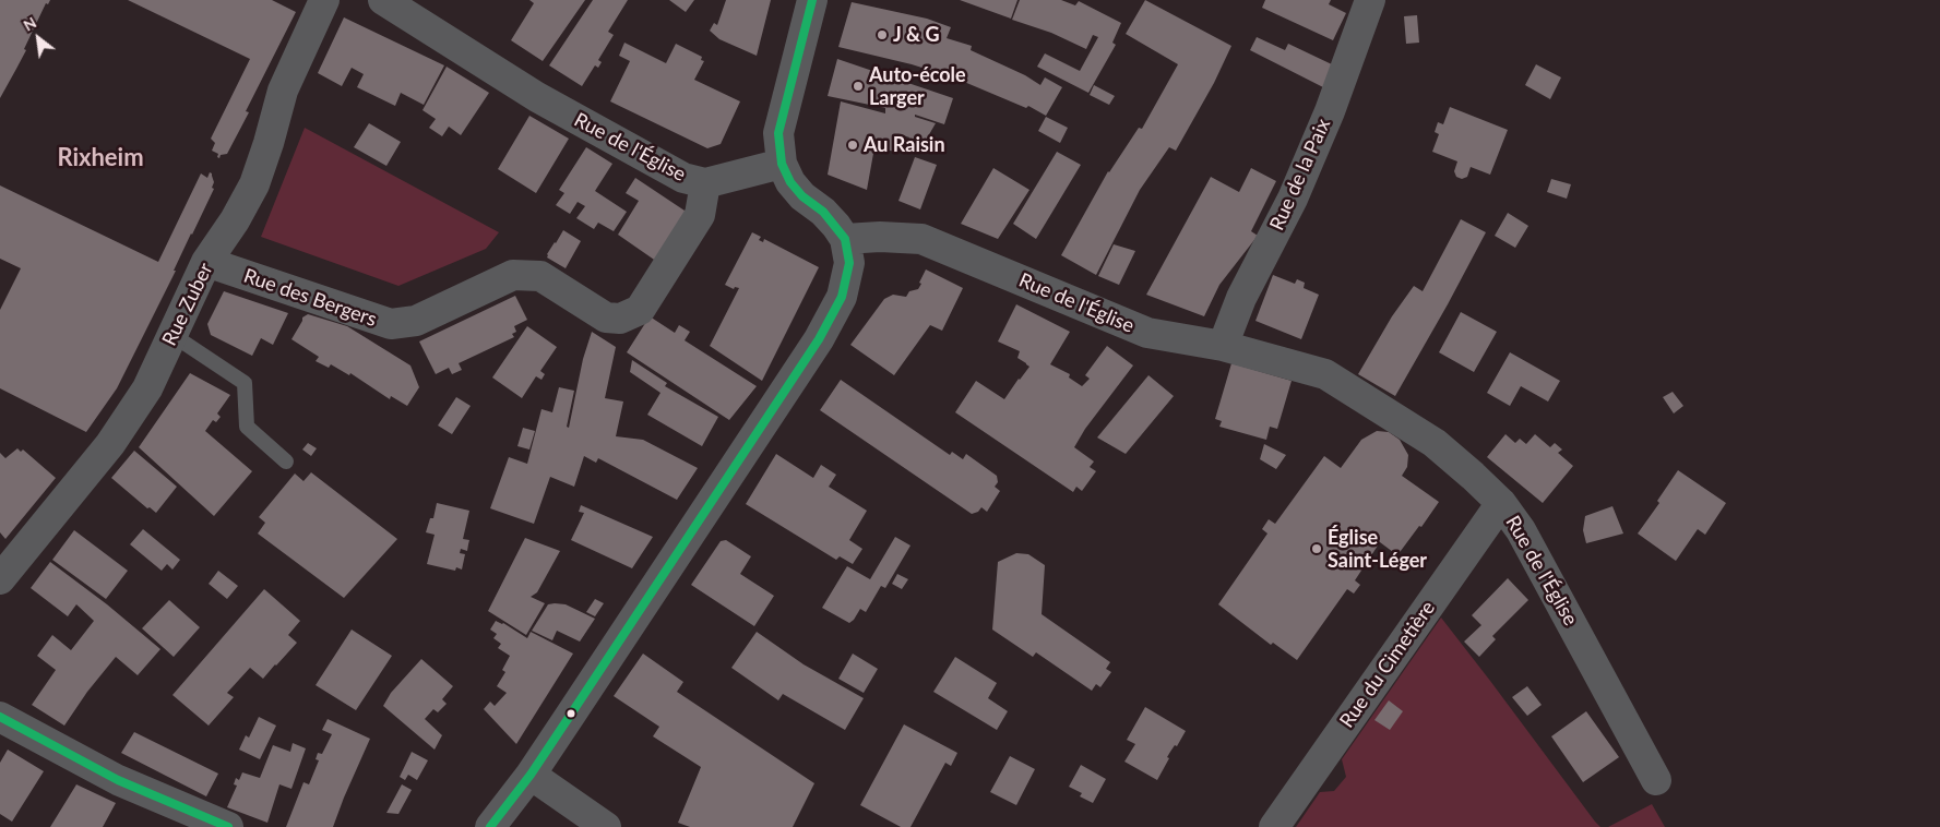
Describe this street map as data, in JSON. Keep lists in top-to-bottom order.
{
  "streets": {
    "street": [
      "Rue de l'Église",
      "Rue de la Paix",
      "Rue des Bergers",
      "Rue Zuber",
      "Rue du Cimetière"
    ]
  },
  "crossings": [
    ["Rue de l'Église", "Rue de la Paix"],
    ["Rue de l'Église", "Rue des Bergers"],
    ["Rue de l'Église", "Rue du Cimetière"],
    ["Rue des Bergers", "Rue Zuber"]
  ],
  "districts": ["Rixheim"],
  "places": [
    "J & G",
    "Auto-école Larger",
    "Au Raisin",
    "Église Saint-Léger"
  ],
  "north": "top left"
}
